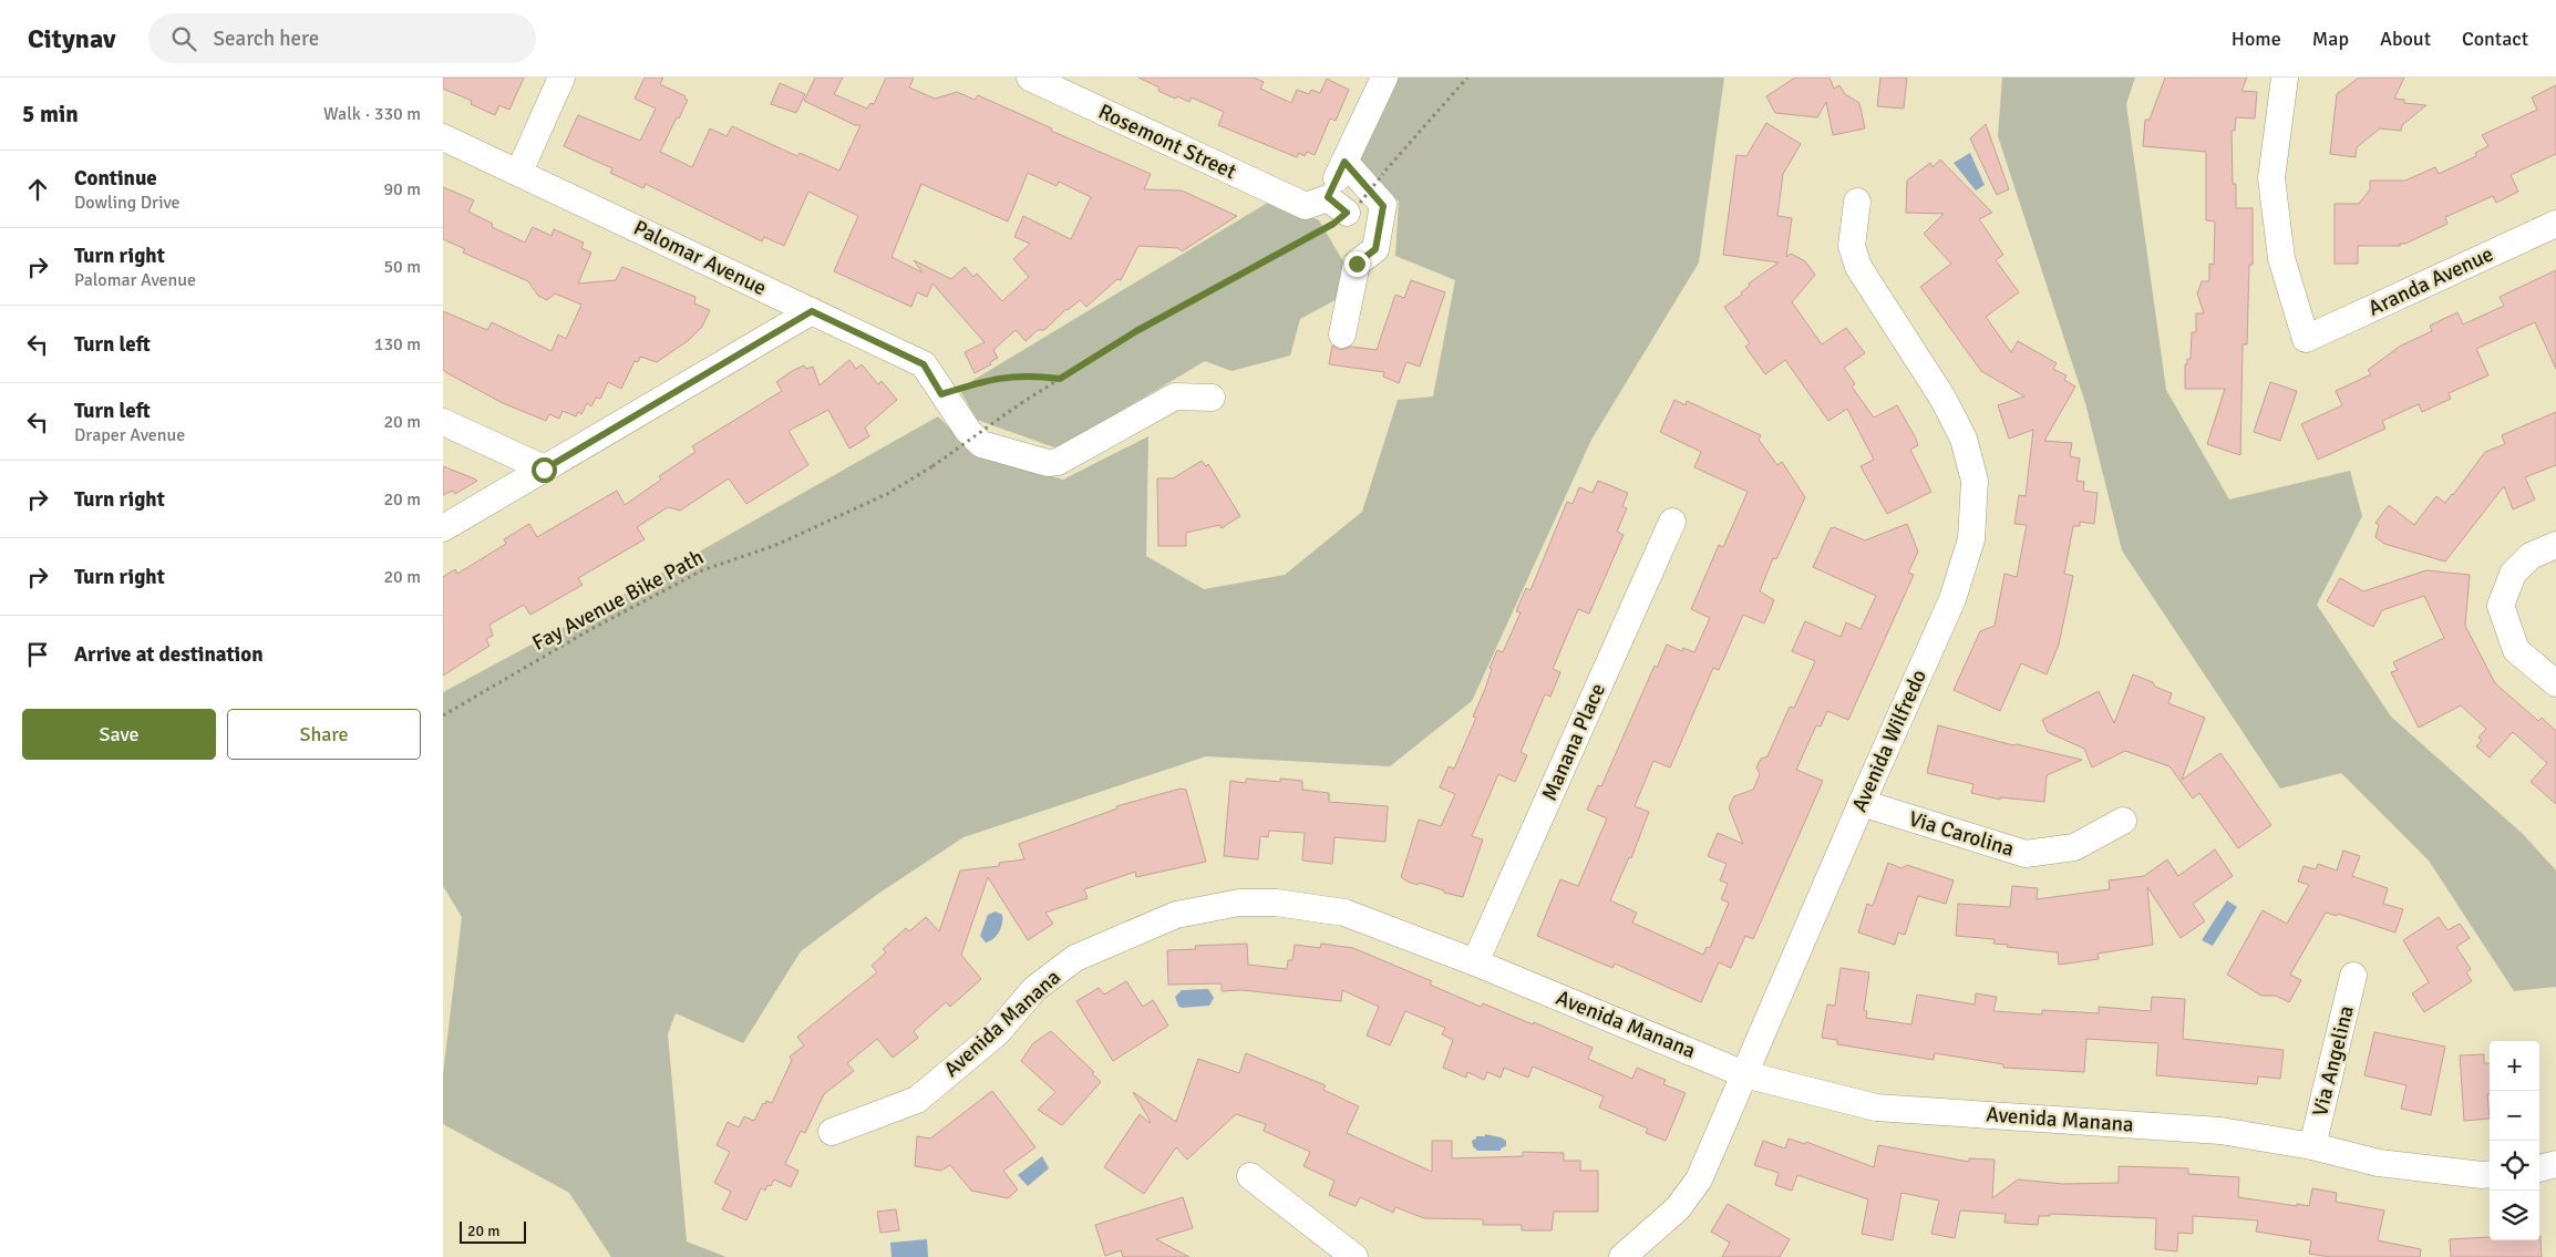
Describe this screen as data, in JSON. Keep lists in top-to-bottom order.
{
  "streets": {
    "street": [
      "Rosemont Street",
      "Palomar Avenue",
      "Aranda Avenue",
      "Avenida Wilfredo",
      "Manana Place",
      "Via Carolina",
      "Avenida Manana",
      "Via Angelina"
    ],
    "path": ["Fay Avenue Bike Path"]
  },
  "crossings": [
    ["Rosemont Street", "Fay Avenue Bike Path"],
    ["Avenida Wilfredo", "Via Carolina"],
    ["Avenida Wilfredo", "Avenida Manana"],
    ["Manana Place", "Avenida Manana"],
    ["Avenida Manana", "Via Angelina"]
  ],
  "scale_bar": "20 m",
  "page": {
    "header": "Citynav",
    "search": "Search here",
    "nav": [
      "Home",
      "Map",
      "About",
      "Contact"
    ],
    "heading": ["5 min", "Walk · 330 m"],
    "list": [
      ["Continue", "Dowling Drive", "90 m"],
      ["Turn right", "Palomar Avenue", "50 m"],
      ["Turn left", "130 m"],
      ["Turn left", "Draper Avenue", "20 m"],
      ["Turn right", "20 m"],
      ["Turn right", "20 m"],
      "Arrive at destination"
    ],
    "buttons": ["Save", "Share"],
    "map_buttons": ["+", "−"],
    "scale": "20 m"
  }
}
